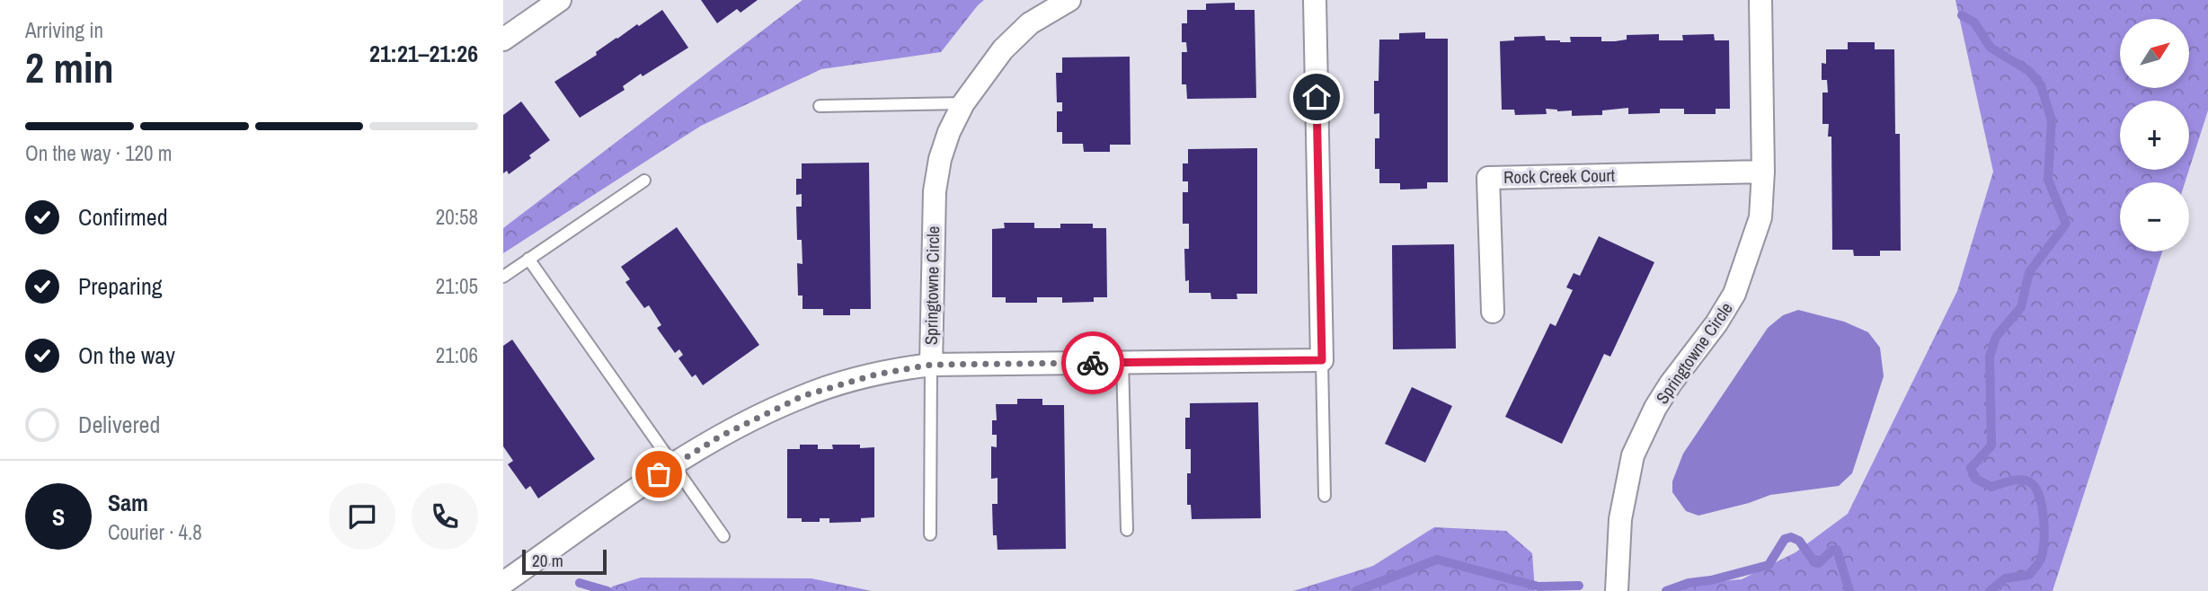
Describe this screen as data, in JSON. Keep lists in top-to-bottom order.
{
  "streets": {
    "street": ["Rock Creek Court", "Springtowne Circle"]
  },
  "crossings": [
    ["Rock Creek Court", "Springtowne Circle"]
  ],
  "scale_bar": "20 m",
  "north": "top right",
  "page": {
    "heading": ["2 min", "Arriving in", "21:21–21:26"],
    "panel": ["Sam", "Courier · 4.8"],
    "map_buttons": ["+", "−"],
    "bar": "On the way · 120 m",
    "list": [
      ["Confirmed", "20:58"],
      ["Preparing", "21:05"],
      ["On the way", "21:06"],
      "Delivered"
    ],
    "round": "S",
    "scale": "20 m"
  }
}
